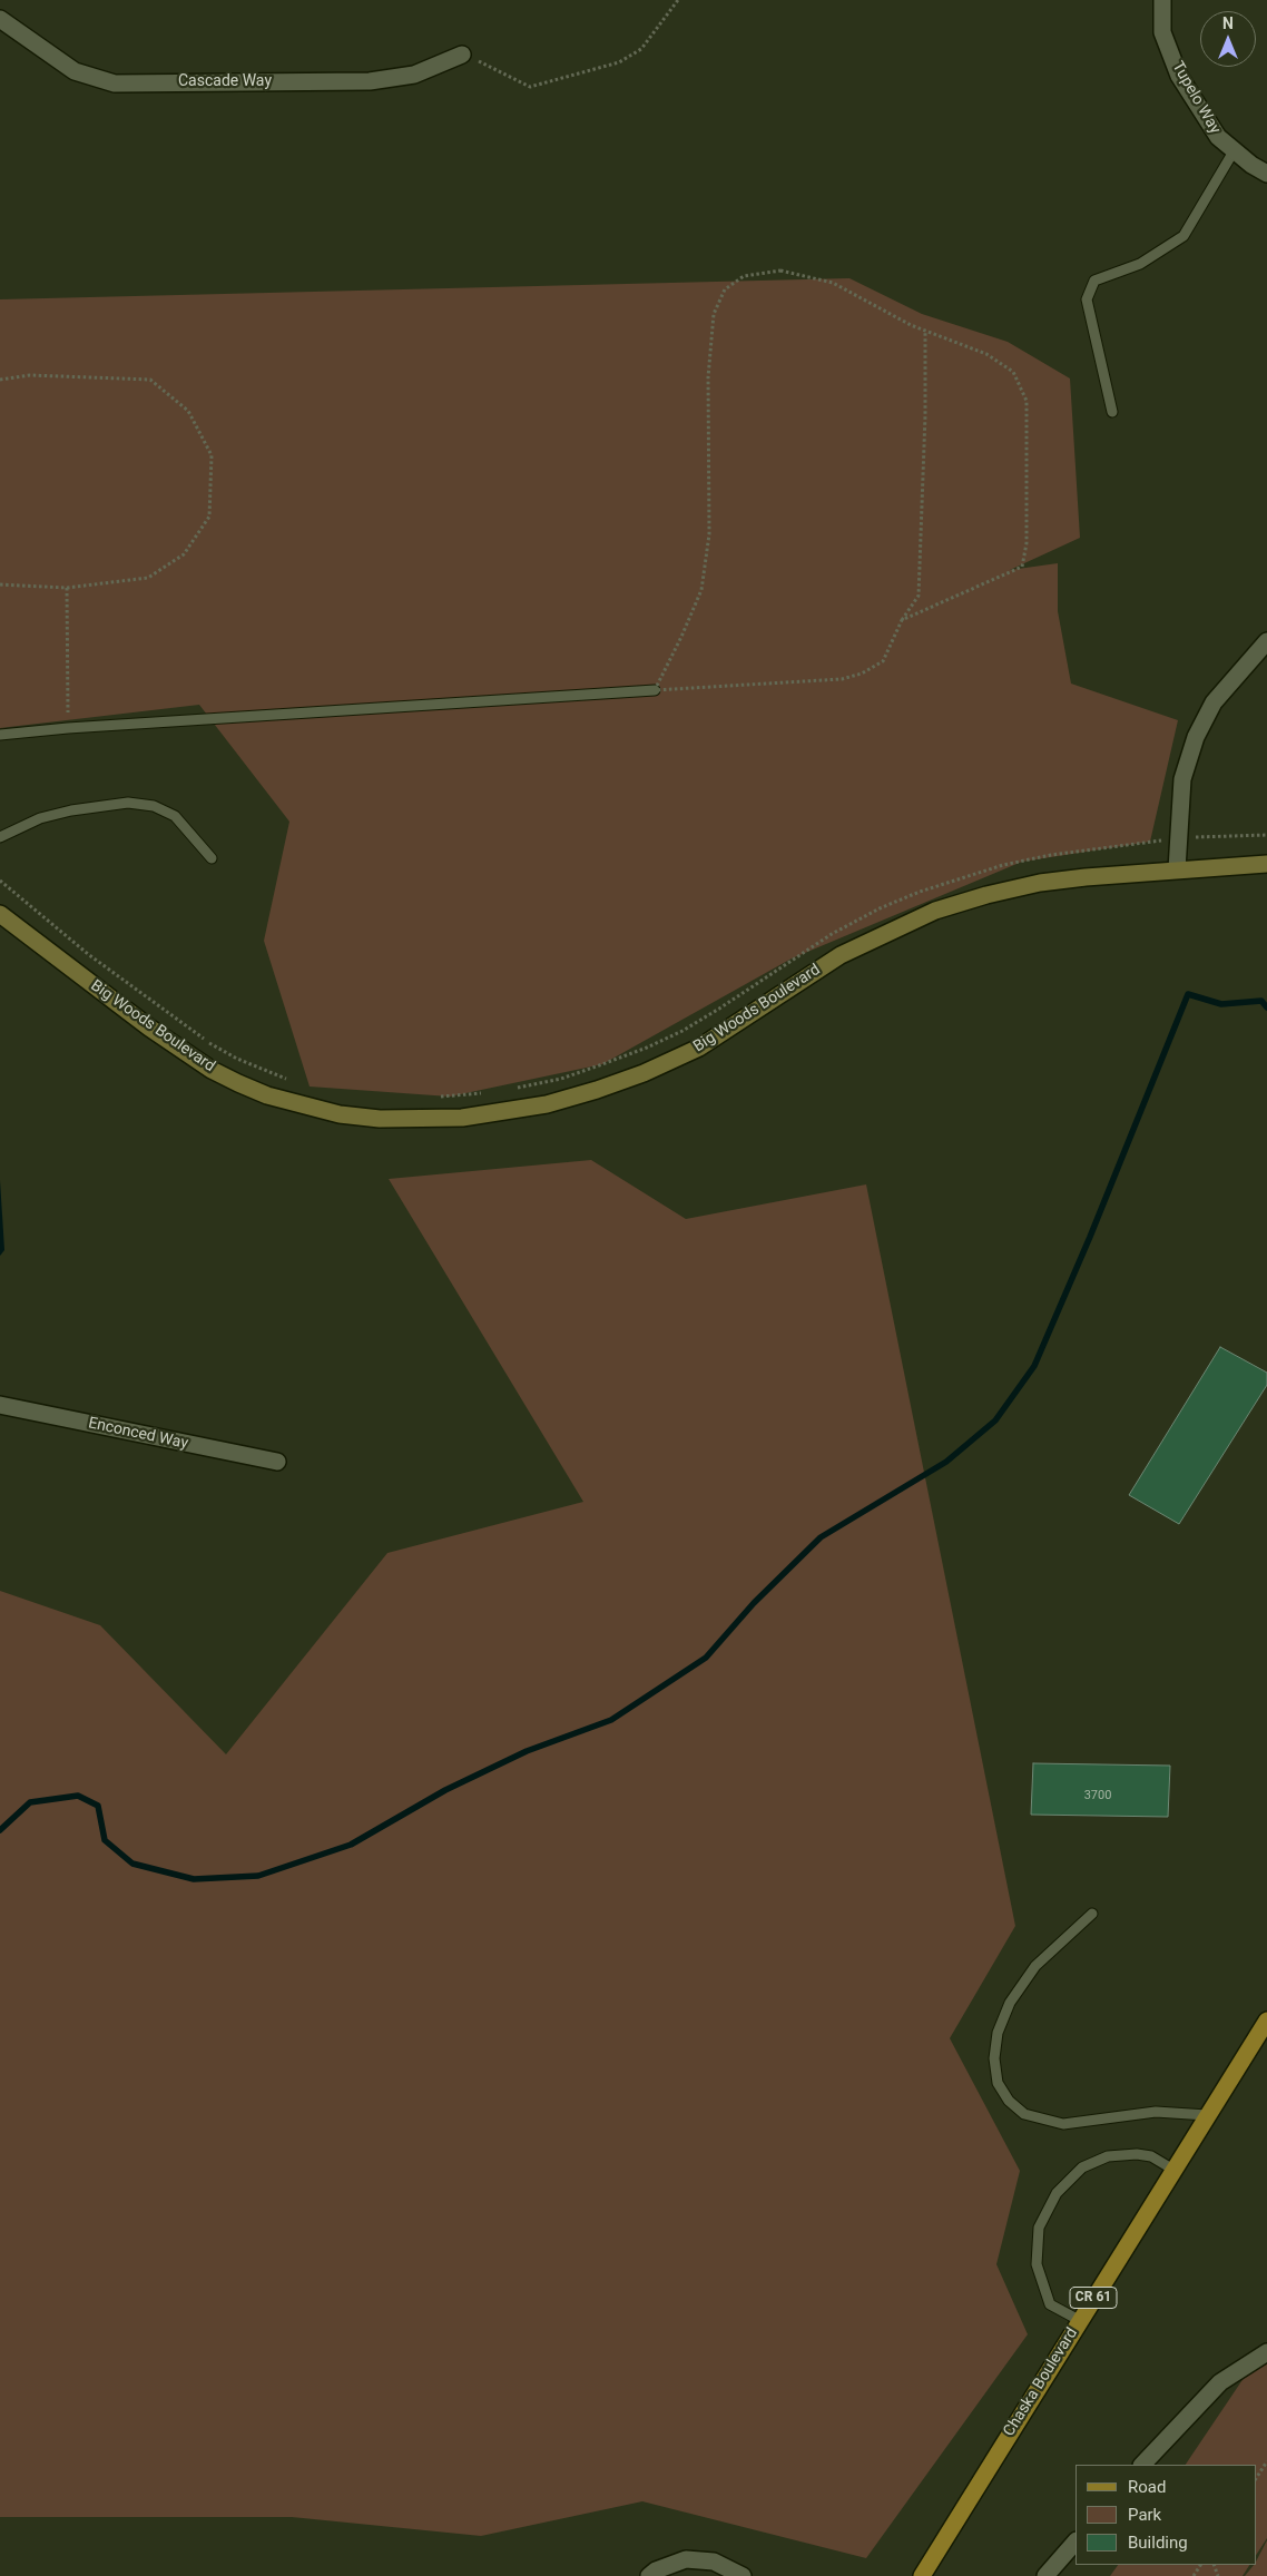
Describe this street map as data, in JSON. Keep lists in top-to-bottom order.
{
  "streets": {
    "main road": ["CR 61", "Chaska Boulevard"],
    "street": [
      "Cascade Way",
      "Tupelo Way",
      "Big Woods Boulevard",
      "Enconced Way"
    ]
  },
  "house_numbers": ["3700"],
  "legend": ["Road", "Park", "Building"],
  "north": "top"
}
